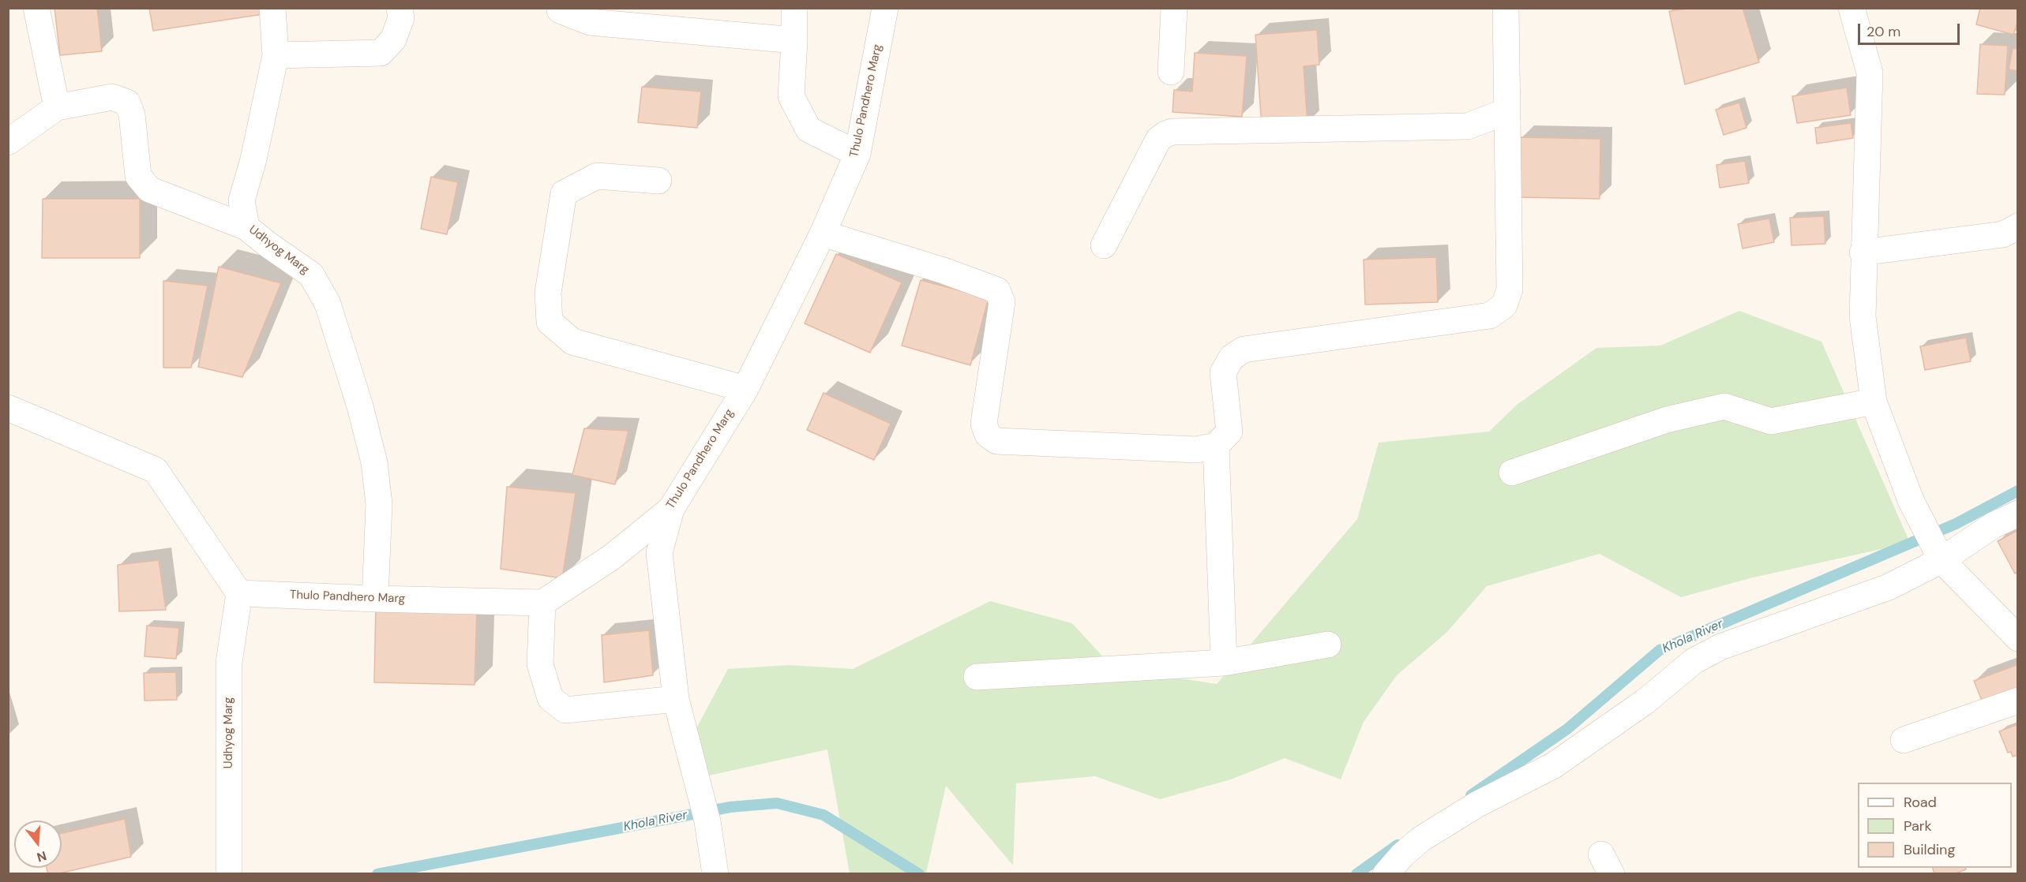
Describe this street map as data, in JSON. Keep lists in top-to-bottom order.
{
  "streets": {
    "street": ["Thulo Pandhero Marg", "Udhyog Marg"]
  },
  "crossings": [
    ["Thulo Pandhero Marg", "Udhyog Marg"]
  ],
  "water": ["Khola River"],
  "legend": ["Road", "Park", "Building"],
  "scale_bar": "20 m",
  "north": "bottom"
}
